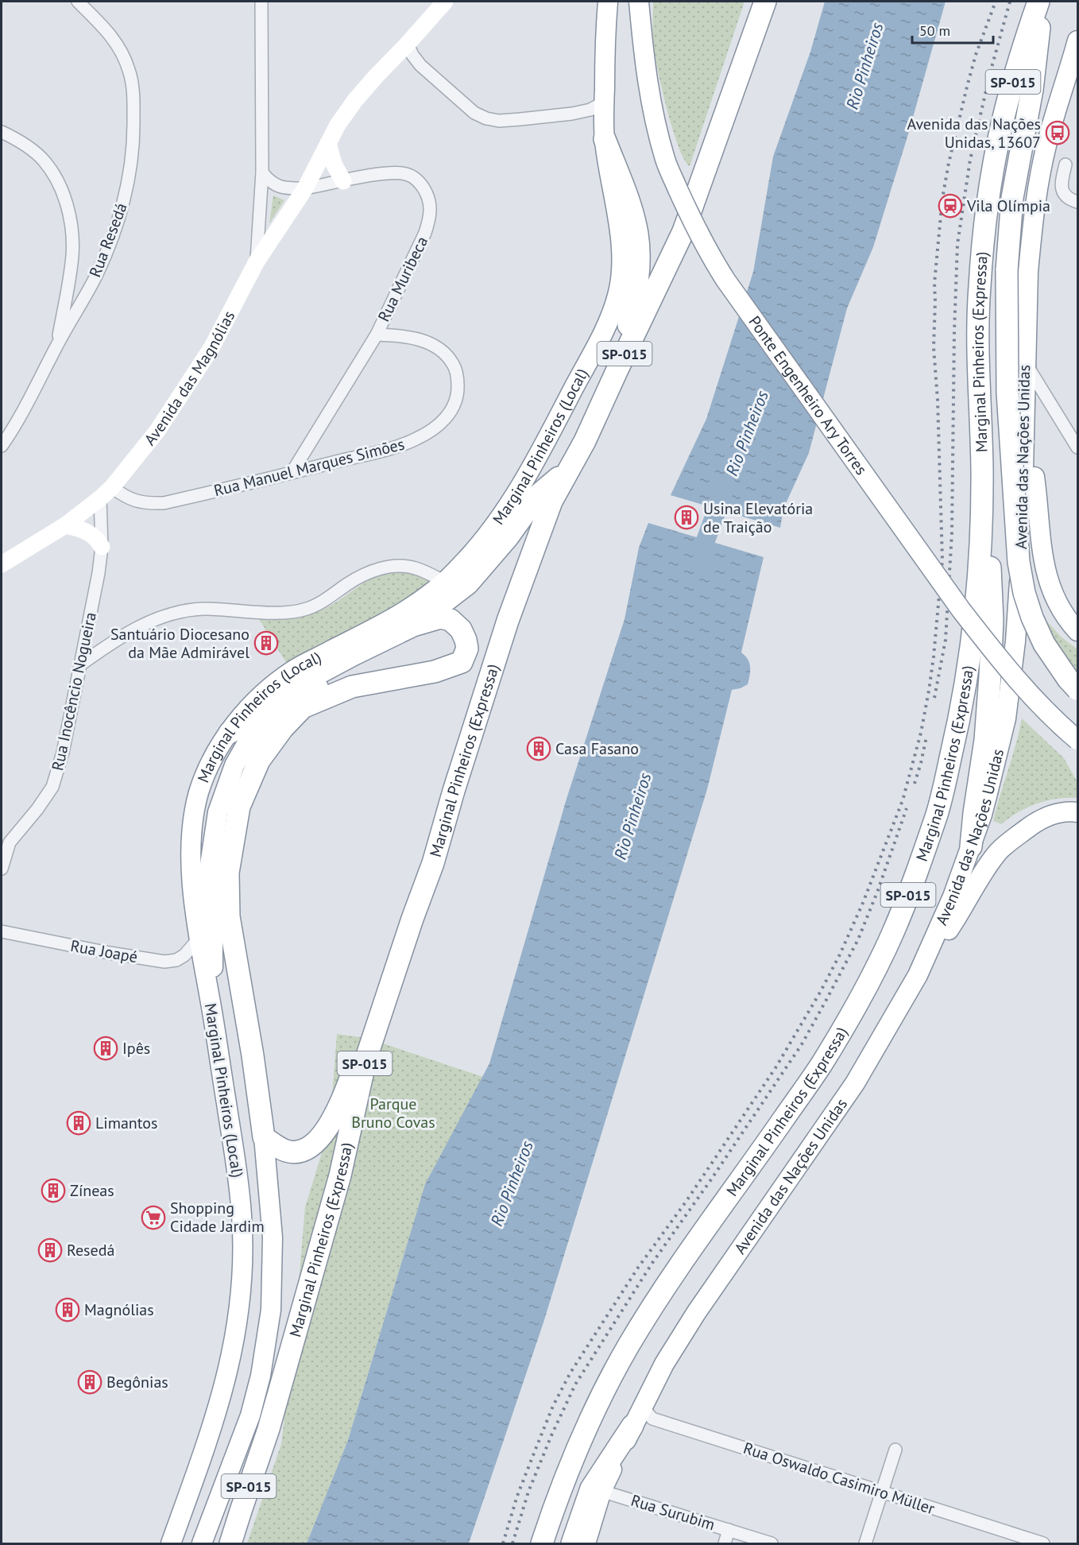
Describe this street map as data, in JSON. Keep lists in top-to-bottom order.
{
  "streets": {
    "highway": [
      "SP-015",
      "Marginal Pinheiros (Expressa)",
      "Ponte Engenheiro Ary Torres",
      "Marginal Pinheiros (Local)",
      "Avenida das Nações Unidas"
    ],
    "main road": ["Avenida das Magnólias"],
    "street": [
      "Rua Resedá",
      "Rua Muribeca",
      "Rua Manuel Marques Simões",
      "Rua Inocêncio Nogueira",
      "Rua Joapé",
      "Rua Oswaldo Casimiro Müller",
      "Rua Surubim"
    ]
  },
  "crossings": [
    ["Rua Muribeca", "Avenida das Magnólias"],
    ["Rua Muribeca", "Rua Manuel Marques Simões"],
    ["Avenida das Magnólias", "Rua Manuel Marques Simões"],
    ["Avenida das Magnólias", "Rua Inocêncio Nogueira"],
    ["Marginal Pinheiros (Local)", "Rua Joapé"],
    ["Avenida das Nações Unidas", "Rua Oswaldo Casimiro Müller"],
    ["Avenida das Nações Unidas", "Rua Surubim"],
    ["Rua Manuel Marques Simões", "Rua Inocêncio Nogueira"]
  ],
  "water": ["Rio Pinheiros"],
  "parks": ["Parque Bruno Covas"],
  "places": {
    "bus stop": ["Avenida das Nações Unidas, 13607"],
    "station": ["Vila Olímpia"],
    "building": [
      "Usina Elevatória de Traição",
      "Santuário Diocesano da Mãe Admirável",
      "Casa Fasano",
      "Ipês",
      "Limantos",
      "Zíneas",
      "Resedá",
      "Magnólias",
      "Begônias"
    ],
    "supermarket": ["Shopping Cidade Jardim"]
  },
  "scale_bar": "50 m"
}
